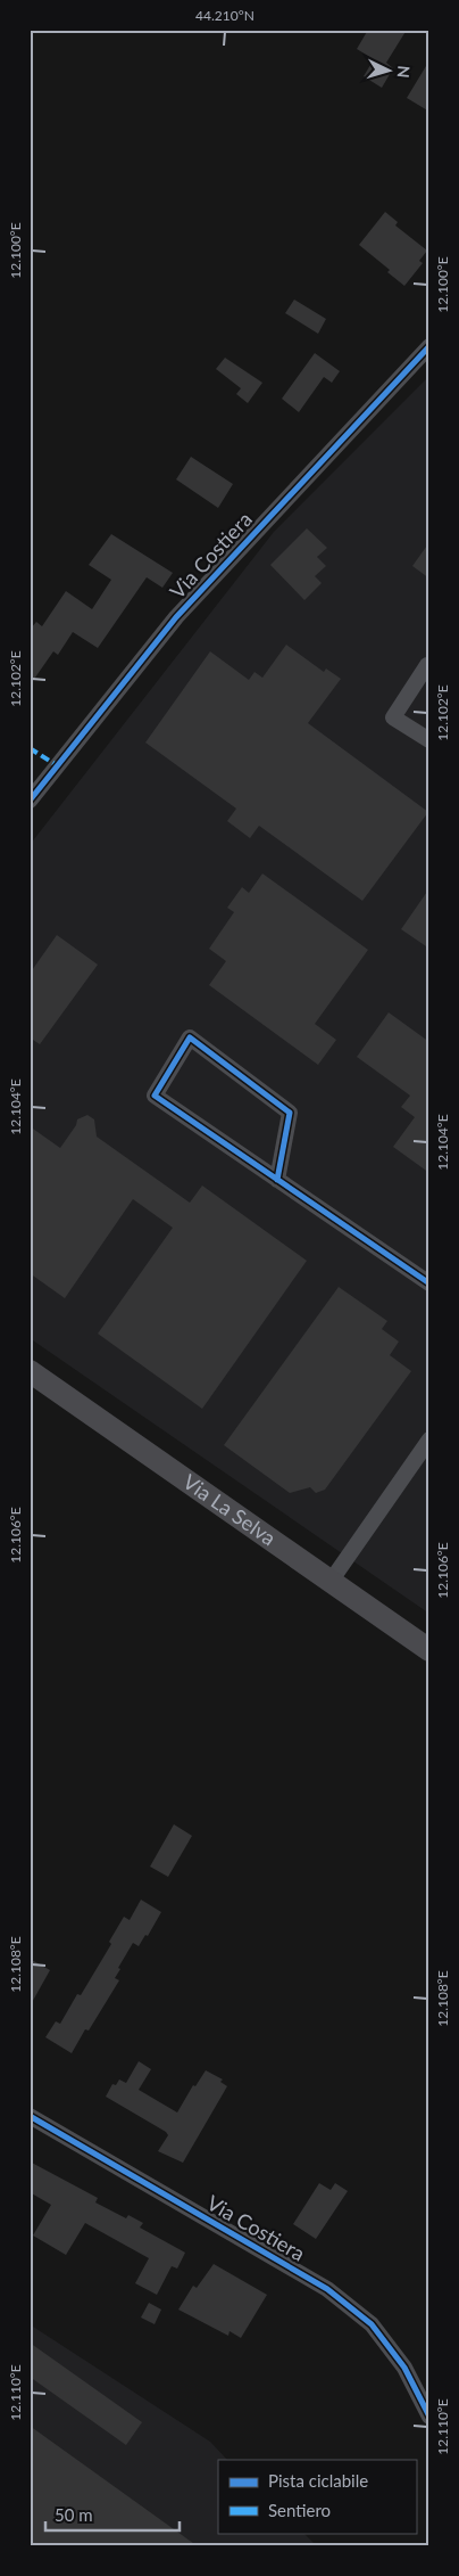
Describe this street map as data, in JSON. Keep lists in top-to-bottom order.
{
  "streets": {
    "street": ["Via Costiera", "Via La Selva"]
  },
  "legend": ["Pista ciclabile", "Sentiero"],
  "scale_bar": "50 m",
  "north": "right",
  "coordinates": [
    "44.210°N",
    "12.100°E",
    "12.102°E",
    "12.104°E",
    "12.106°E",
    "12.108°E",
    "12.110°E"
  ]
}
